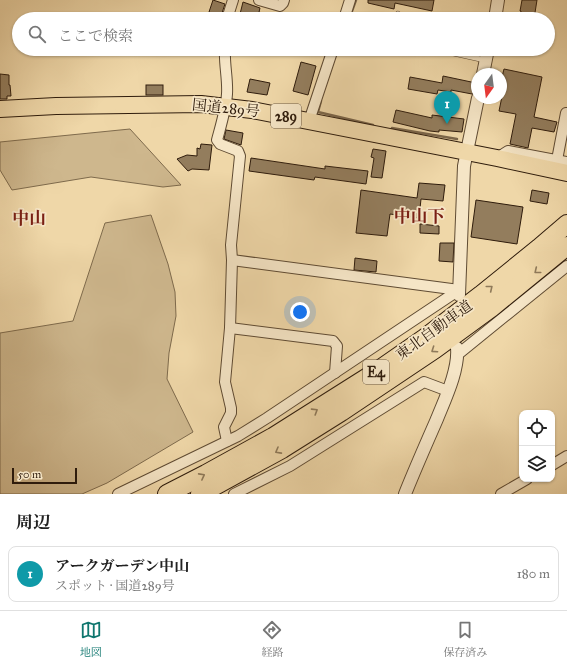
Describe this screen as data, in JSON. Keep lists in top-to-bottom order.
{
  "streets": {
    "highway": [
      "国道289号",
      "289",
      "東北自動車道",
      "E4"
    ]
  },
  "districts": ["中山下", "中山"],
  "scale_bar": "50 m",
  "north": "bottom",
  "page": {
    "search": "ここで検索",
    "pins": "1",
    "scale": "50 m",
    "heading": "周辺",
    "list": [
      {
        "mark": "1",
        "name": "アークガーデン中山",
        "note": "スポット · 国道289号",
        "value": "180 m"
      }
    ],
    "nav": ["地図", "経路", "保存済み"]
  }
}
